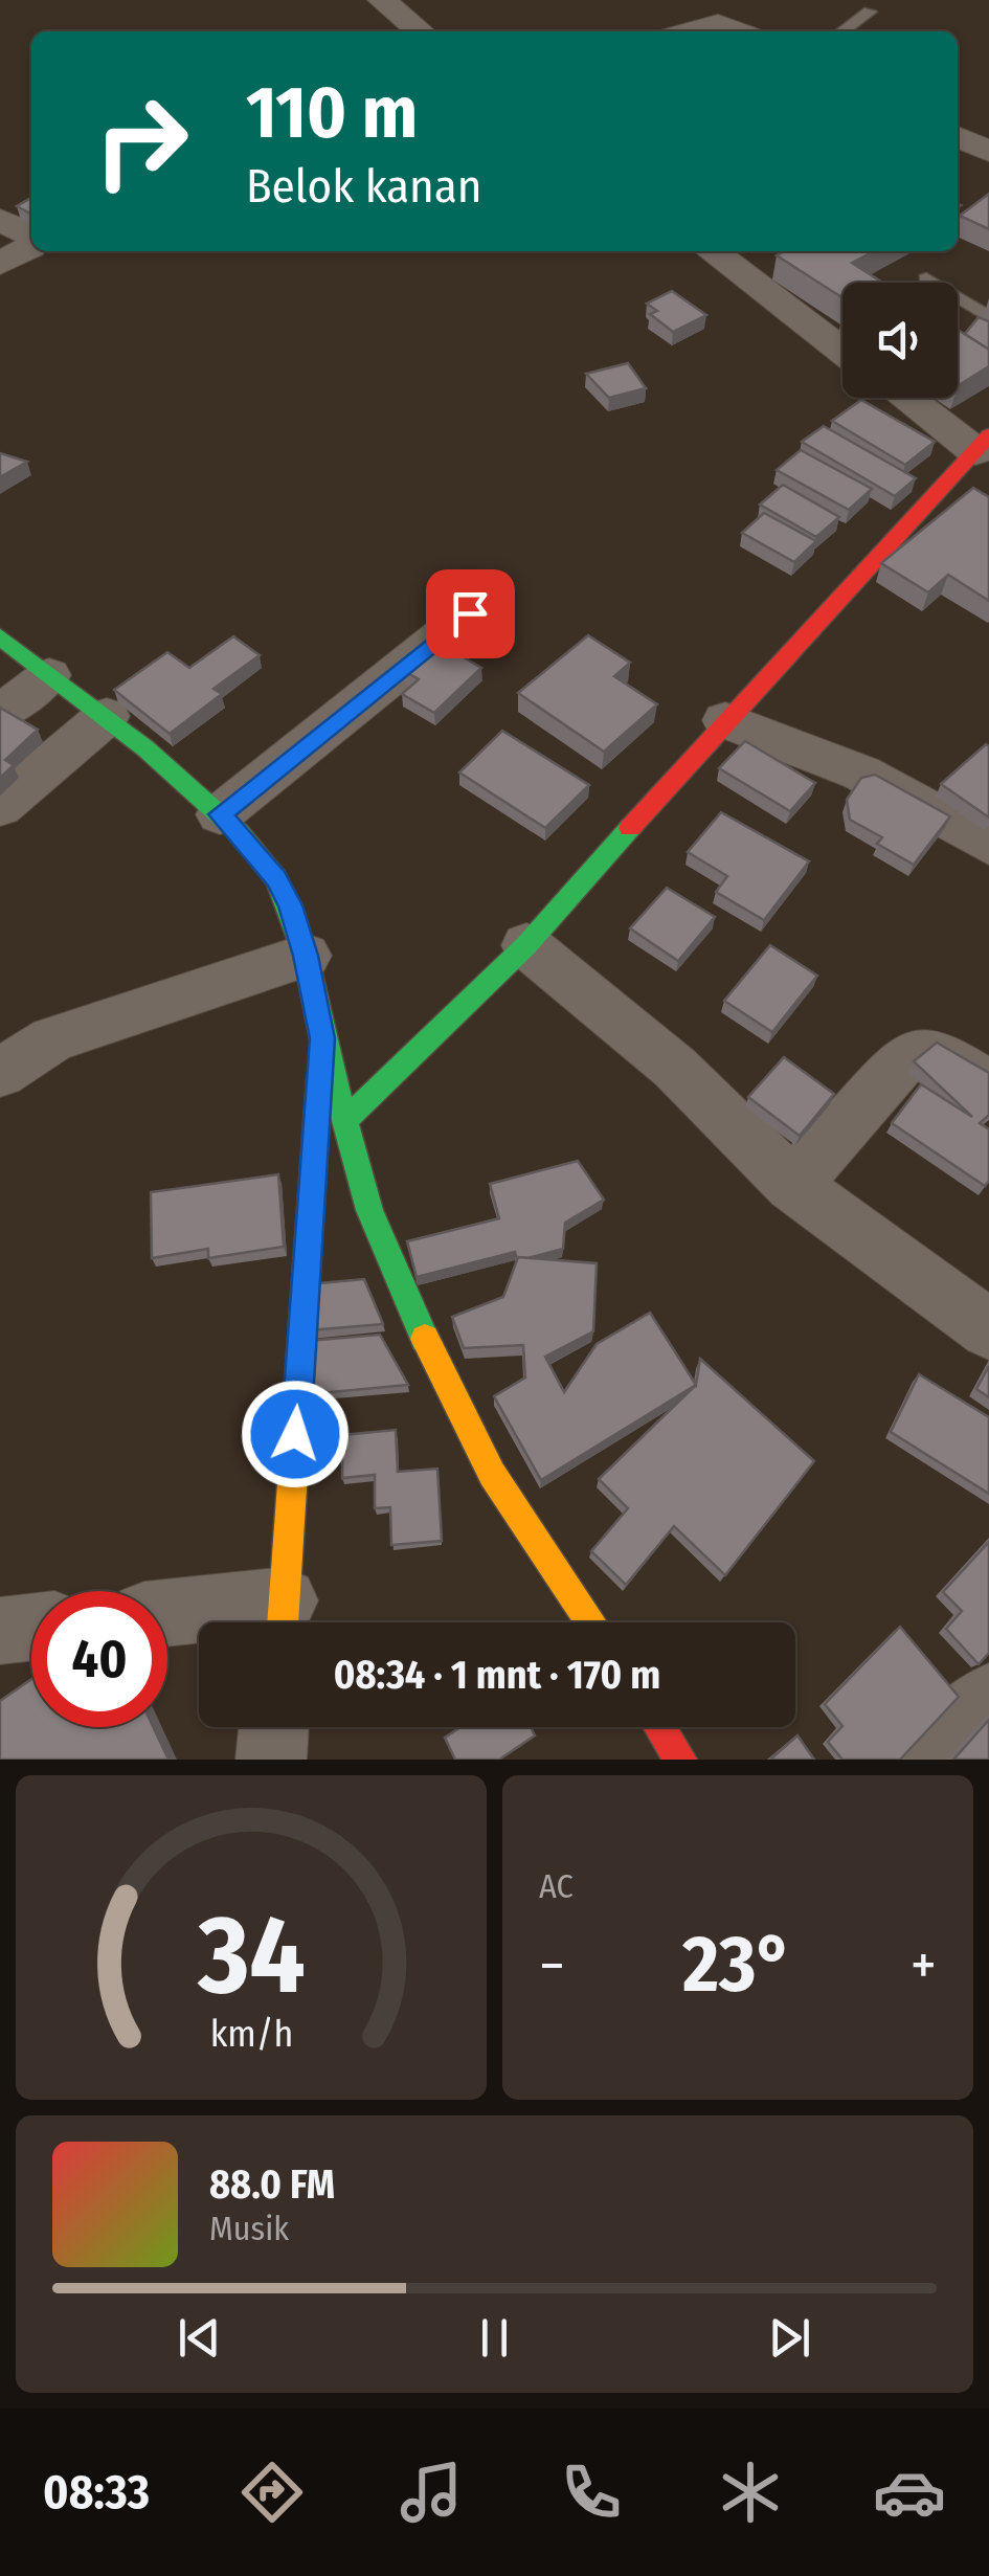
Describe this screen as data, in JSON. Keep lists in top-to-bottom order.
{
  "page": {
    "turn": ["110 m", "Belok kanan"],
    "limit": "40",
    "trip": "08:34 · 1 mnt · 170 m",
    "tile": "AC",
    "heat": ["−", "23°", "+"],
    "song": ["88.0 FM", "Musik"],
    "tabs": "08:33",
    "gauge": ["34", "km/h"]
  }
}
